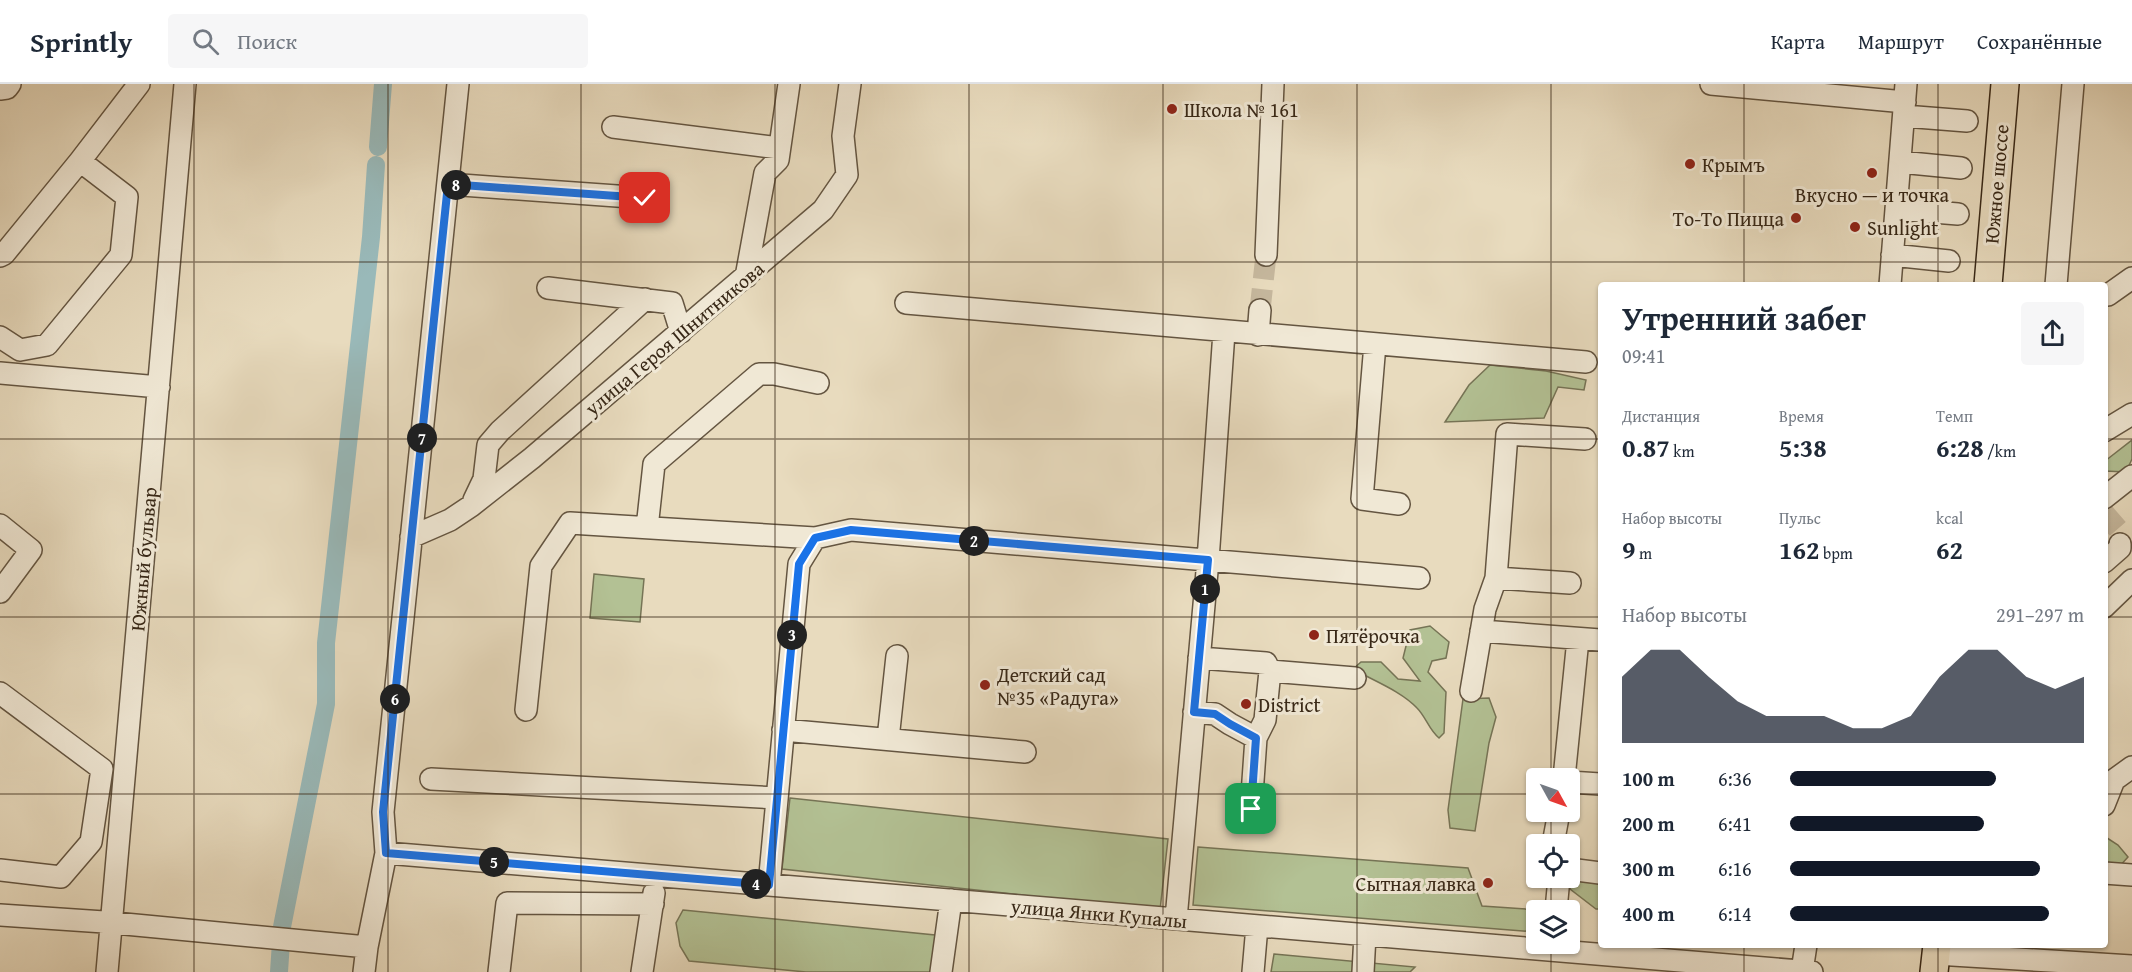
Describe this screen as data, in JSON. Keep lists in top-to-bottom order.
{
  "streets": {
    "main road": ["Южное шоссе"],
    "street": ["улица Героя Шнитникова", "Южный бульвар", "улица Янки Купалы"]
  },
  "places": [
    "Школа № 161",
    "Крымъ",
    "Вкусно — и точка",
    "То-То Пицца",
    "Sunlight",
    "Пятёрочка",
    "Детский сад №35 «Радуга»",
    "District",
    "Сытная лавка"
  ],
  "north": "bottom right",
  "page": {
    "header": "Sprintly",
    "search": "Поиск",
    "nav": ["Карта", "Маршрут", "Сохранённые"],
    "pins": [
      "8",
      "7",
      "2",
      "1",
      "3",
      "6",
      "5",
      "4"
    ],
    "heading": ["Утренний забег", "09:41"],
    "stats": [
      ["Дистанция", "0.87 km"],
      ["Время", "5:38"],
      ["Темп", "6:28 /km"],
      ["Набор высоты", "9 m"],
      ["Пульс", "162 bpm"],
      ["kcal", "62"]
    ],
    "chart": ["Набор высоты", "291–297 m"],
    "list": [
      {
        "name": "100 m",
        "note": "6:36"
      },
      {
        "name": "200 m",
        "note": "6:41"
      },
      {
        "name": "300 m",
        "note": "6:16"
      },
      {
        "name": "400 m",
        "note": "6:14"
      }
    ]
  }
}
